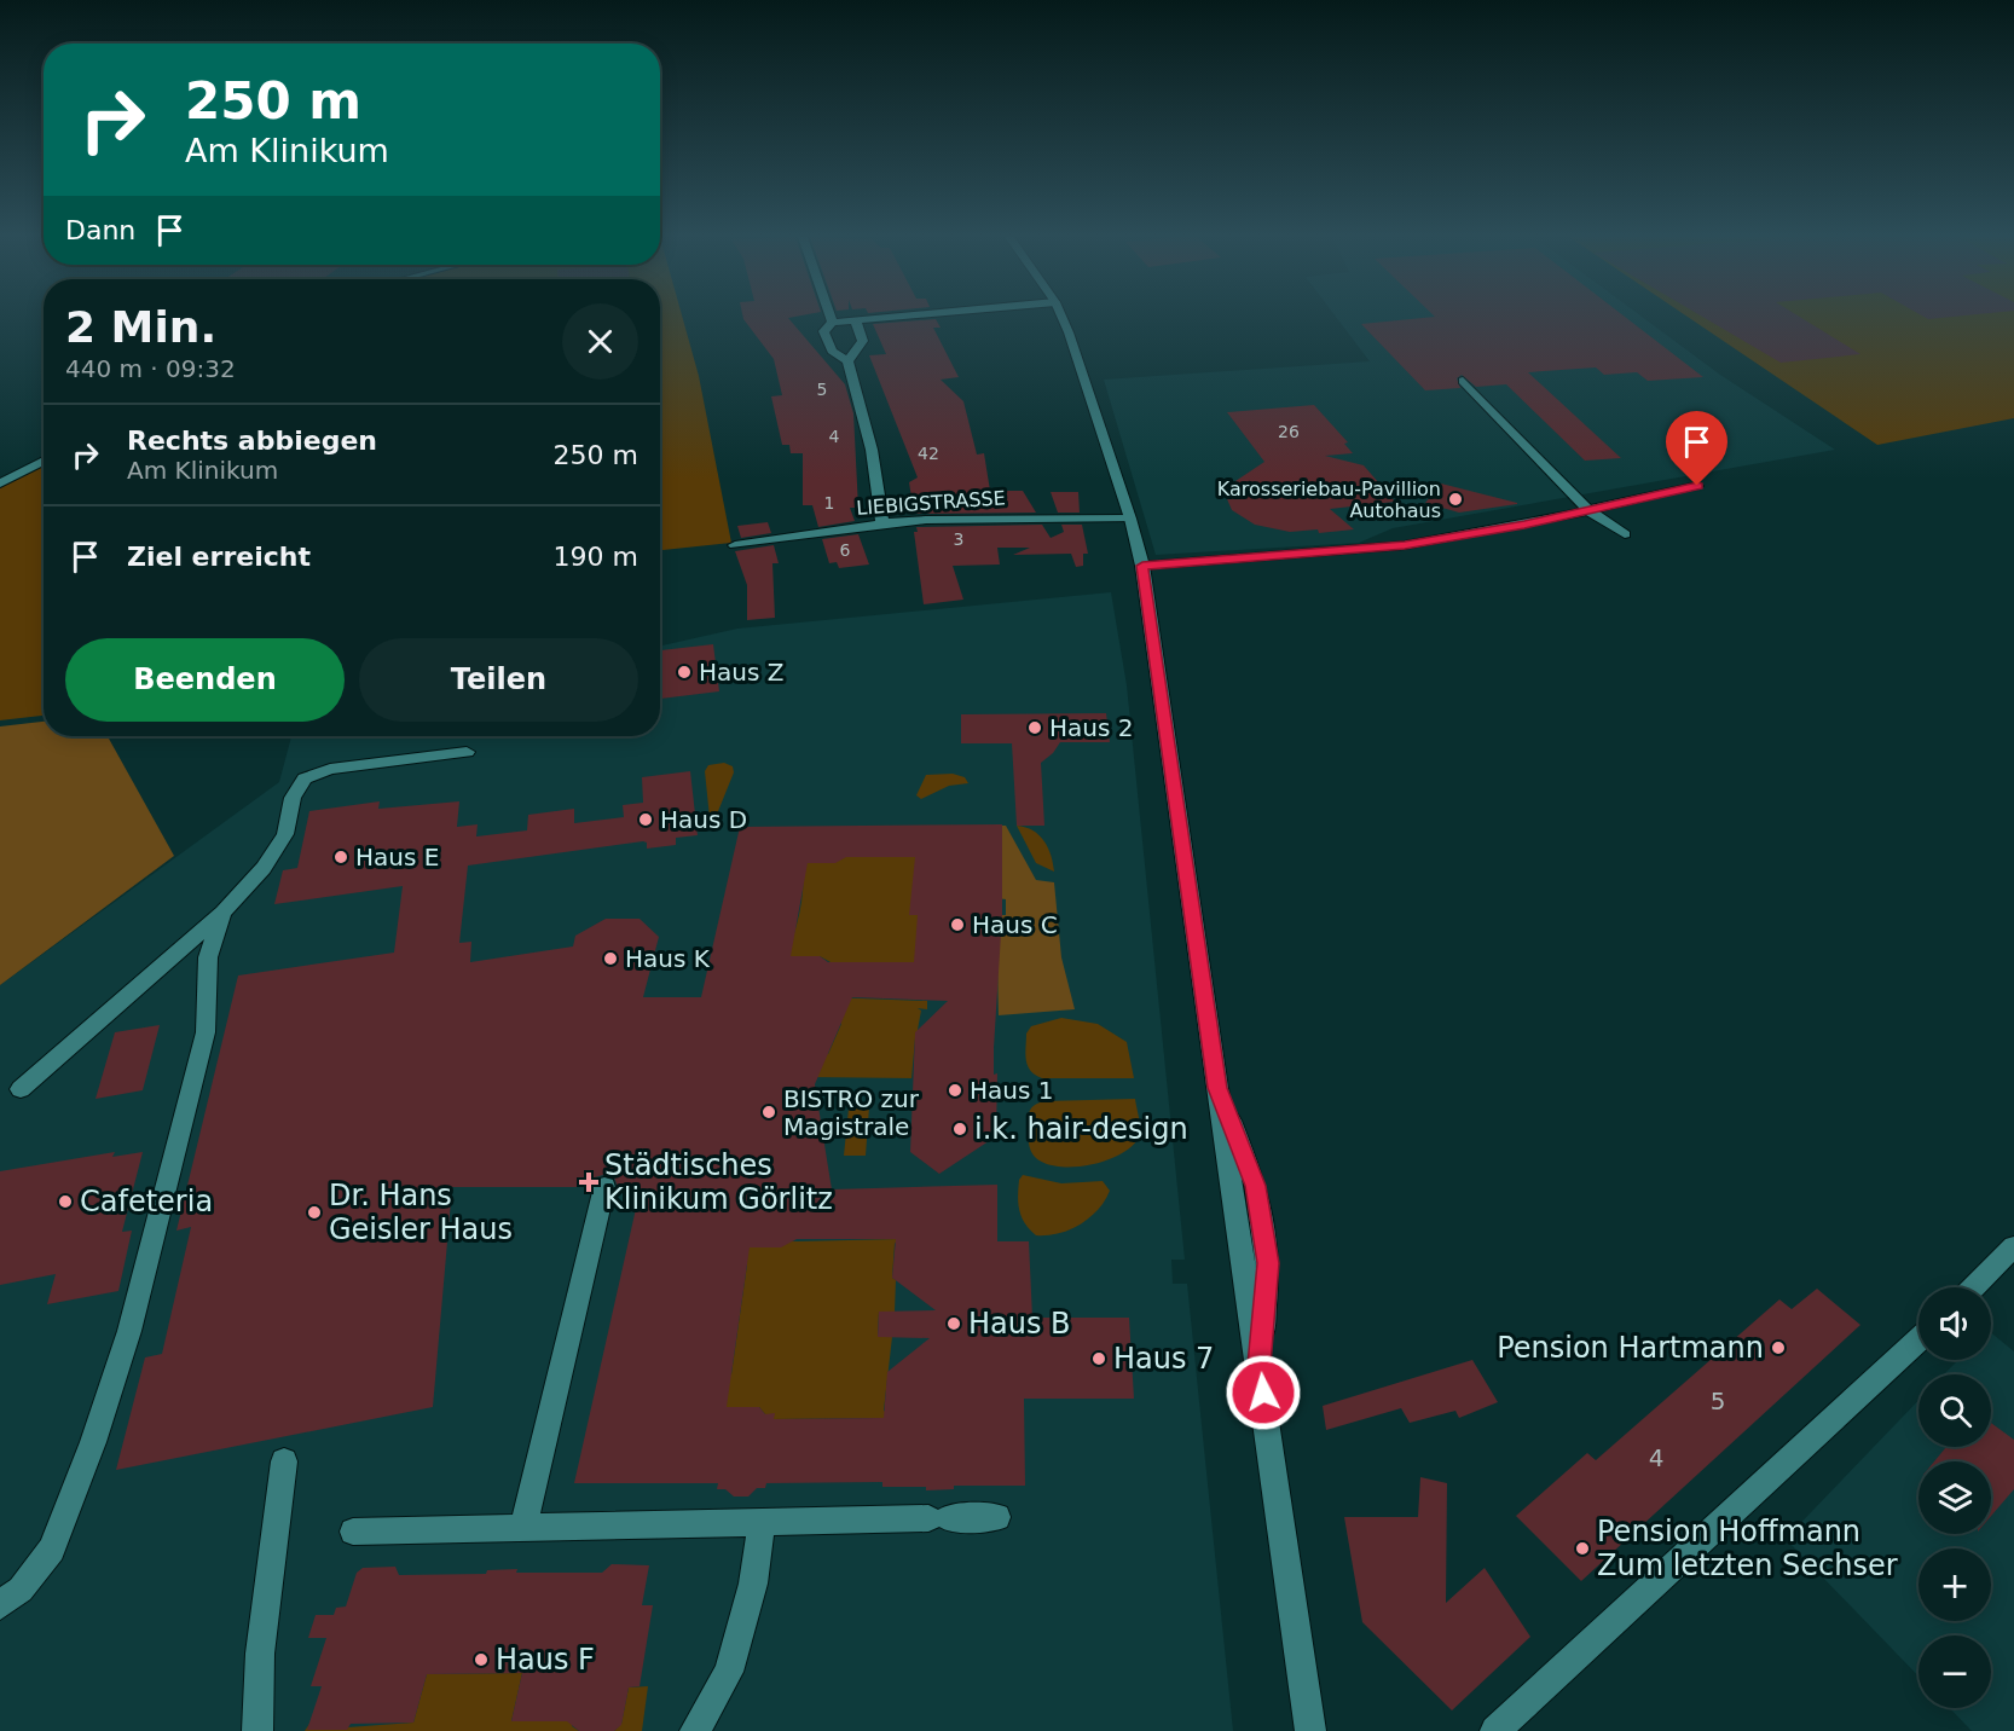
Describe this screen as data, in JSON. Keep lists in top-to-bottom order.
{
  "streets": {
    "street": ["LIEBIGSTRASSE"]
  },
  "places": {
    "other": [
      "Karosseriebau-Pavillion Autohaus",
      "Haus Z",
      "Haus 2",
      "Haus D",
      "Haus E",
      "Haus C",
      "Haus K",
      "Haus 1",
      "BISTRO zur Magistrale",
      "i.k. hair-design",
      "Cafeteria",
      "Dr. Hans Geisler Haus",
      "Haus B",
      "Pension Hartmann",
      "Haus 7",
      "Pension Hoffmann Zum letzten Sechser",
      "Haus F"
    ],
    "health": ["Städtisches Klinikum Görlitz"]
  },
  "house_numbers": [
    "5",
    "26",
    "4",
    "42",
    "1",
    "3",
    "6",
    "5",
    "4"
  ],
  "page": {
    "turn": ["250 m", "Am Klinikum"],
    "then": "Dann",
    "heading": ["2 Min.", "440 m · 09:32"],
    "list": [
      {
        "name": "Rechts abbiegen",
        "note": "Am Klinikum",
        "value": "250 m"
      },
      {
        "name": "Ziel erreicht",
        "value": "190 m"
      }
    ],
    "buttons": ["Beenden", "Teilen"],
    "map_buttons": ["+", "−"]
  }
}
